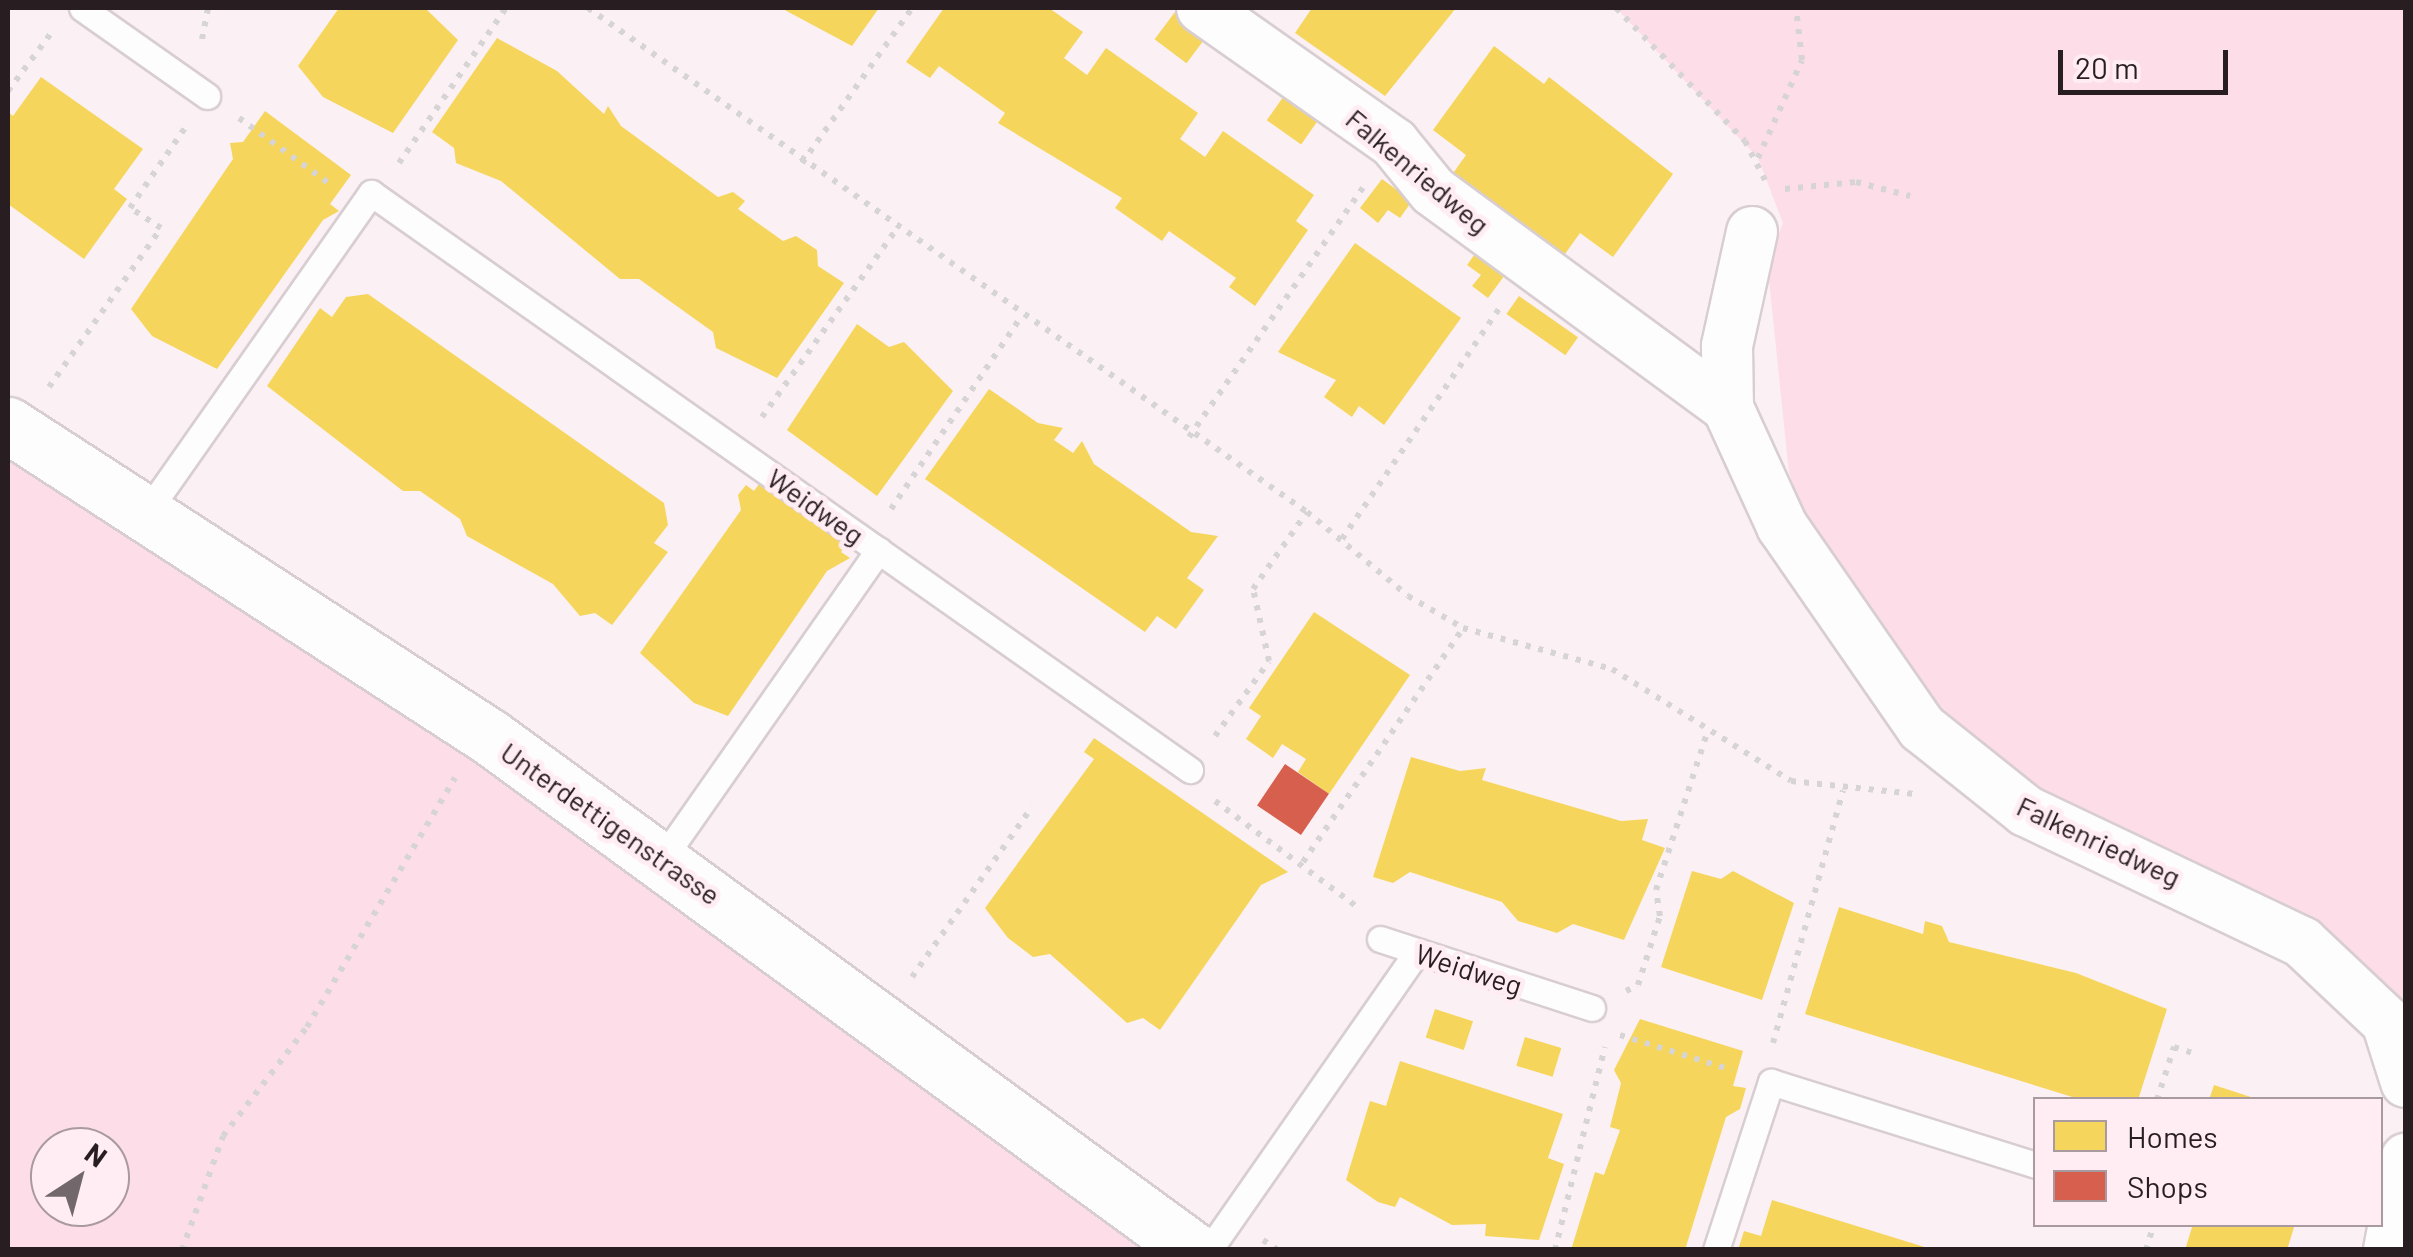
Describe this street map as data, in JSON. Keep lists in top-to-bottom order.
{
  "streets": {
    "street": ["Falkenriedweg", "Unterdettigenstrasse"],
    "lane": ["Weidweg"]
  },
  "legend": ["Homes", "Shops"],
  "scale_bar": "20 m",
  "north": "top right"
}
